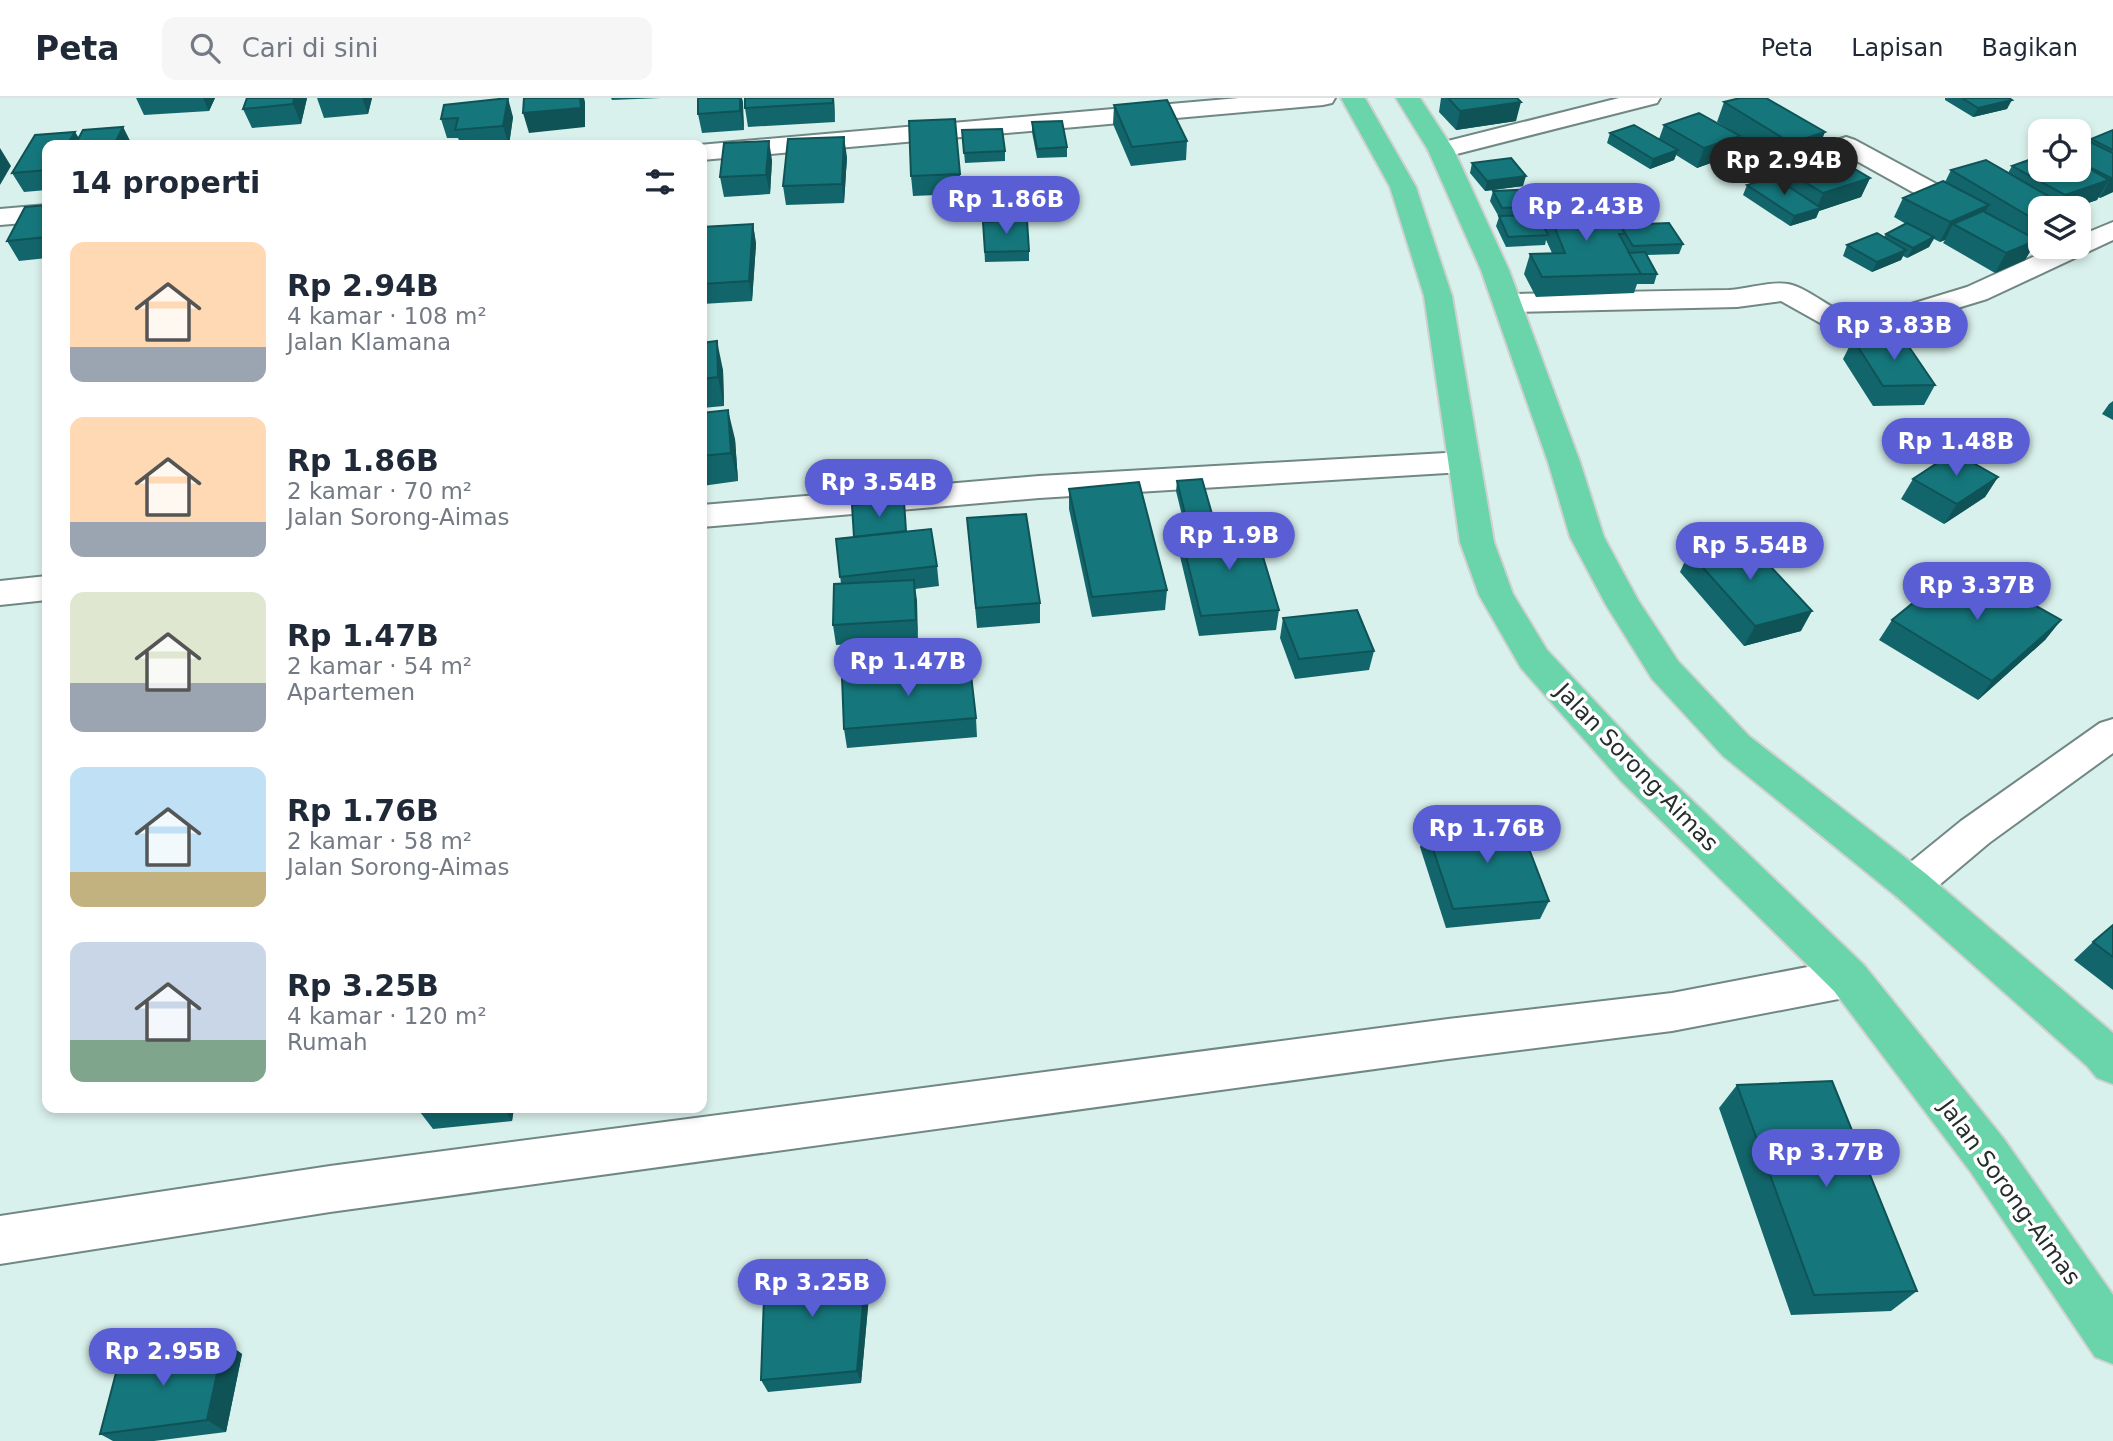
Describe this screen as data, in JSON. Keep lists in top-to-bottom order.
{
  "streets": {
    "highway": ["Jalan Sorong-Aimas"]
  },
  "page": {
    "header": "Peta",
    "search": "Cari di sini",
    "nav": ["Peta", "Lapisan", "Bagikan"],
    "price": [
      "Rp 2.94B",
      "Rp 1.86B",
      "Rp 2.43B",
      "Rp 3.83B",
      "Rp 1.48B",
      "Rp 3.54B",
      "Rp 1.9B",
      "Rp 5.54B",
      "Rp 3.37B",
      "Rp 1.47B",
      "Rp 1.76B",
      "Rp 3.77B",
      "Rp 3.25B",
      "Rp 2.95B"
    ],
    "heading": "14 properti",
    "list": [
      {
        "name": "Rp 2.94B",
        "note": "4 kamar · 108 m² · Jalan Klamana"
      },
      {
        "name": "Rp 1.86B",
        "note": "2 kamar · 70 m² · Jalan Sorong-Aimas"
      },
      {
        "name": "Rp 1.47B",
        "note": "2 kamar · 54 m² · Apartemen"
      },
      {
        "name": "Rp 1.76B",
        "note": "2 kamar · 58 m² · Jalan Sorong-Aimas"
      },
      {
        "name": "Rp 3.25B",
        "note": "4 kamar · 120 m² · Rumah"
      }
    ]
  }
}
